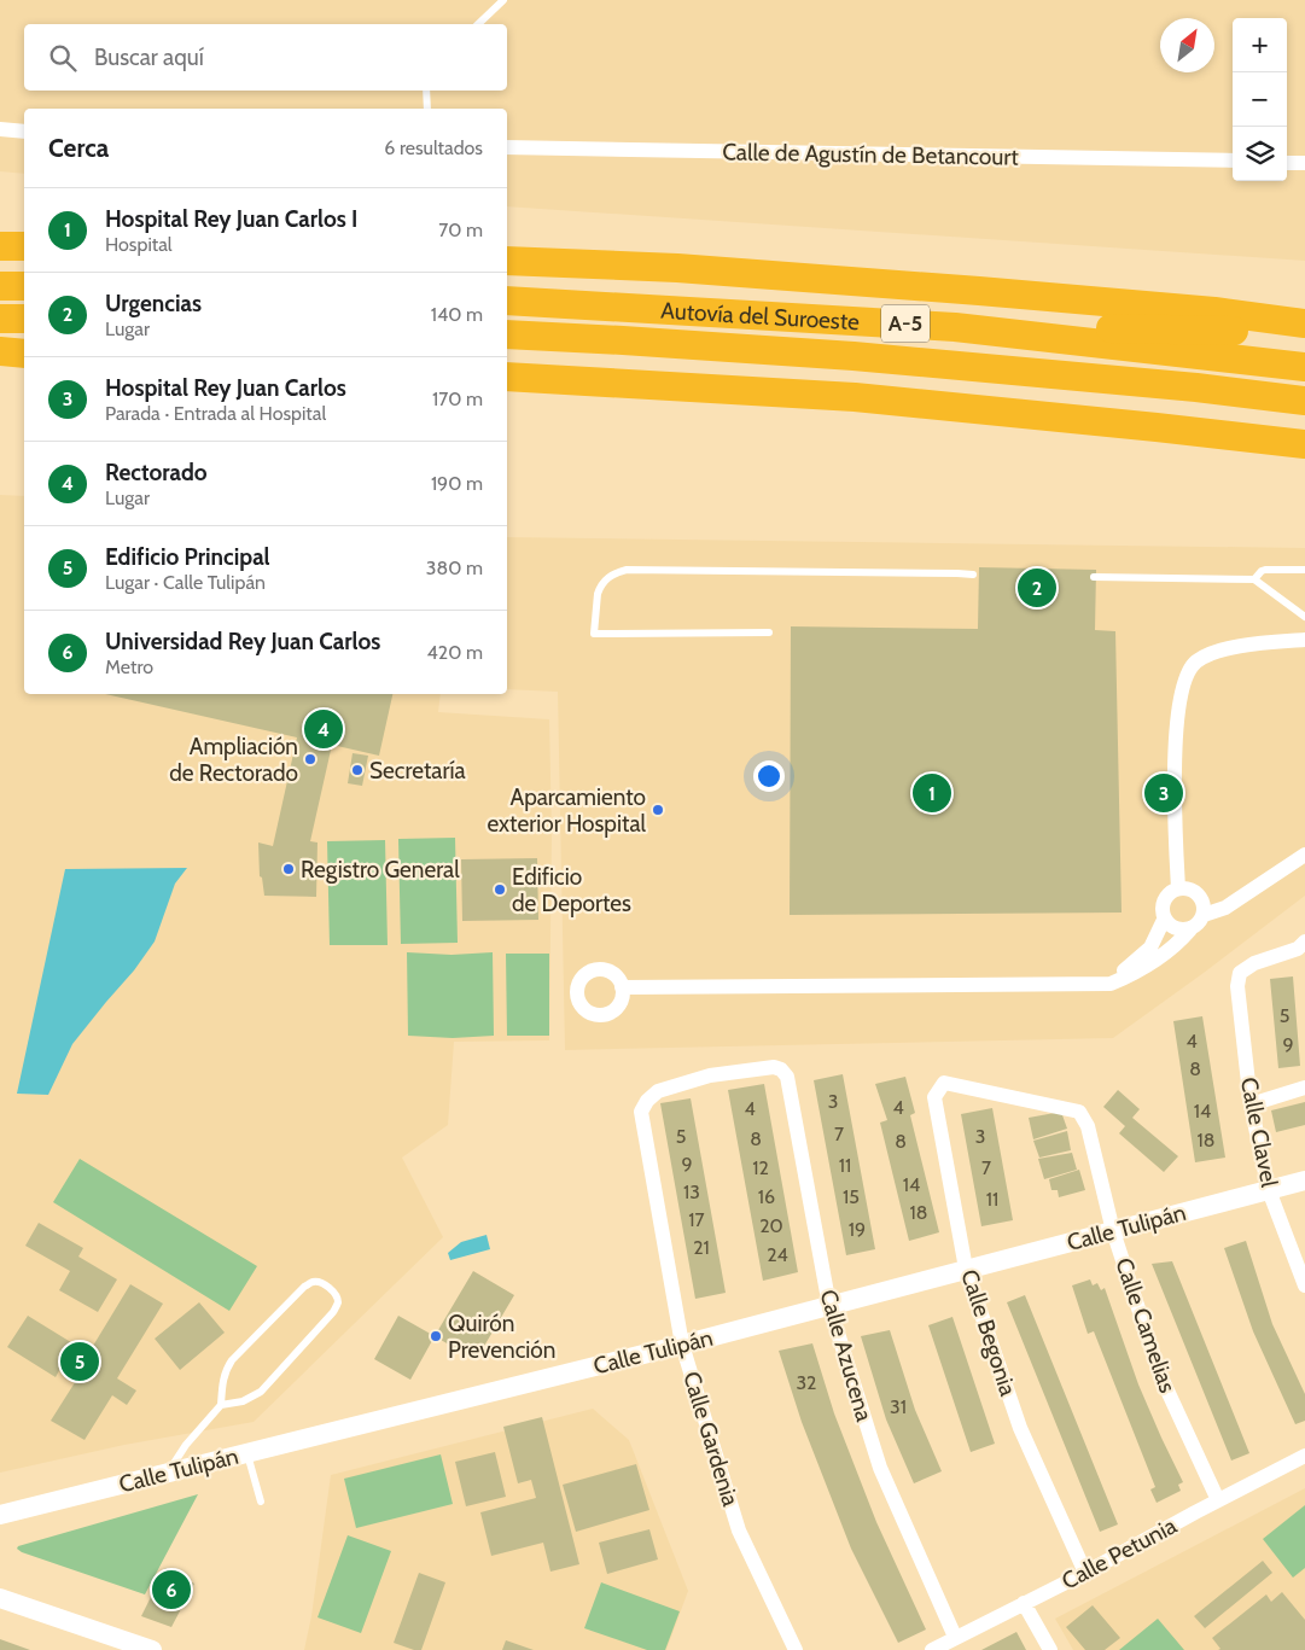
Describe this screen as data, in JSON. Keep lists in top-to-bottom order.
{
  "streets": {
    "highway": ["Autovía del Suroeste", "A-5"],
    "street": [
      "Calle de Agustín de Betancourt",
      "Calle Clavel",
      "Calle Tulipán",
      "Calle Camelias",
      "Calle Begonia",
      "Calle Azucena",
      "Calle Gardenia",
      "Calle Petunia"
    ]
  },
  "crossings": [
    ["Calle Clavel", "Calle Tulipán"],
    ["Calle Tulipán", "Calle Camelias"],
    ["Calle Tulipán", "Calle Begonia"],
    ["Calle Tulipán", "Calle Azucena"],
    ["Calle Tulipán", "Calle Gardenia"],
    ["Calle Camelias", "Calle Begonia"],
    ["Calle Camelias", "Calle Petunia"],
    ["Calle Begonia", "Calle Petunia"],
    ["Calle Azucena", "Calle Gardenia"],
    ["Calle Azucena", "Calle Petunia"]
  ],
  "places": [
    "Ampliación de Rectorado",
    "Secretaría",
    "Aparcamiento exterior Hospital",
    "Registro General",
    "Edificio de Deportes",
    "Quirón Prevención"
  ],
  "house_numbers": [
    "5",
    "4",
    "9",
    "8",
    "3",
    "4",
    "4",
    "14",
    "7",
    "5",
    "3",
    "8",
    "18",
    "8",
    "9",
    "11",
    "12",
    "7",
    "14",
    "13",
    "16",
    "15",
    "11",
    "18",
    "17",
    "20",
    "19",
    "21",
    "24",
    "32",
    "31"
  ],
  "north": "top right",
  "page": {
    "map_buttons": ["+", "−"],
    "search": "Buscar aquí",
    "heading": ["Cerca", "6 resultados"],
    "list": [
      {
        "mark": "1",
        "name": "Hospital Rey Juan Carlos I",
        "note": "Hospital",
        "value": "70 m"
      },
      {
        "mark": "2",
        "name": "Urgencias",
        "note": "Lugar",
        "value": "140 m"
      },
      {
        "mark": "3",
        "name": "Hospital Rey Juan Carlos",
        "note": "Parada · Entrada al Hospital",
        "value": "170 m"
      },
      {
        "mark": "4",
        "name": "Rectorado",
        "note": "Lugar",
        "value": "190 m"
      },
      {
        "mark": "5",
        "name": "Edificio Principal",
        "note": "Lugar · Calle Tulipán",
        "value": "380 m"
      },
      {
        "mark": "6",
        "name": "Universidad Rey Juan Carlos",
        "note": "Metro",
        "value": "420 m"
      }
    ],
    "pins": [
      "2",
      "4",
      "1",
      "3",
      "5",
      "6"
    ]
  }
}
